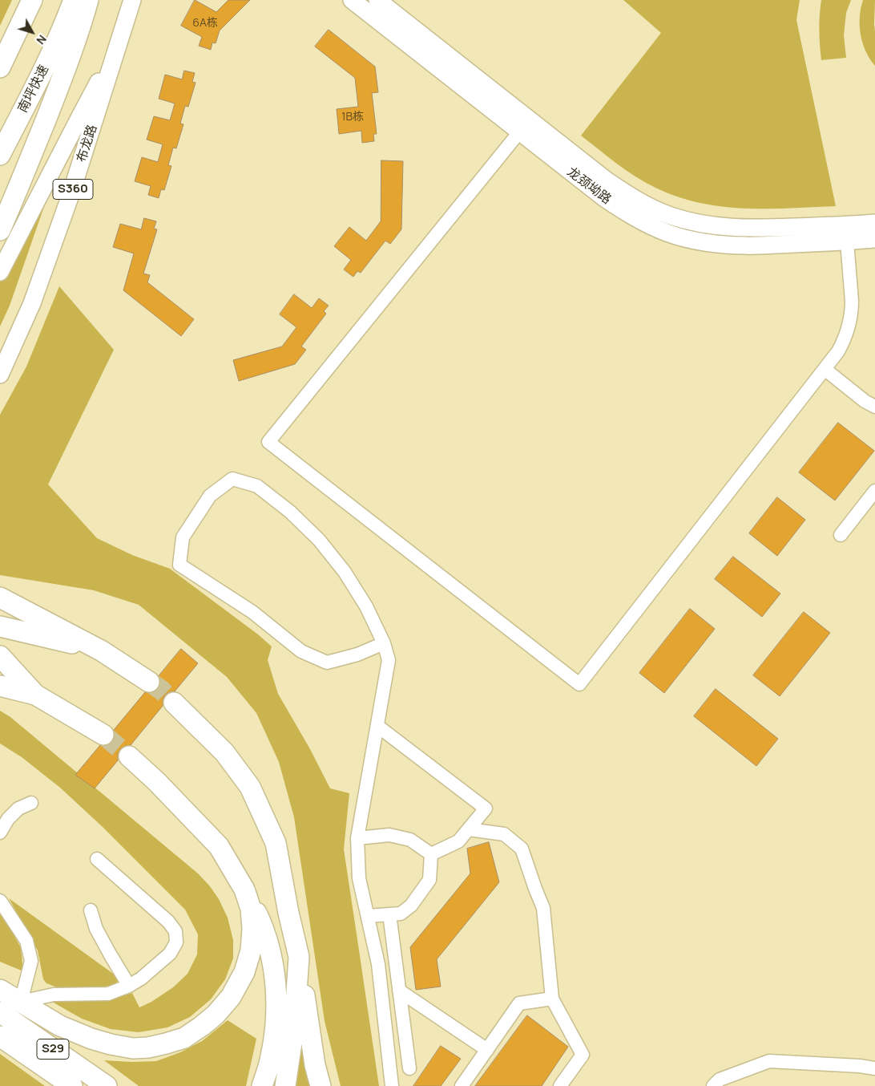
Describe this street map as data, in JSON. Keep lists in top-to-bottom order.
{
  "streets": {
    "highway": ["南坪快速", "S29"],
    "main road": ["布龙路", "龙颈坳路", "S360"]
  },
  "house_numbers": ["6A栋", "1B栋"],
  "north": "bottom right"
}
